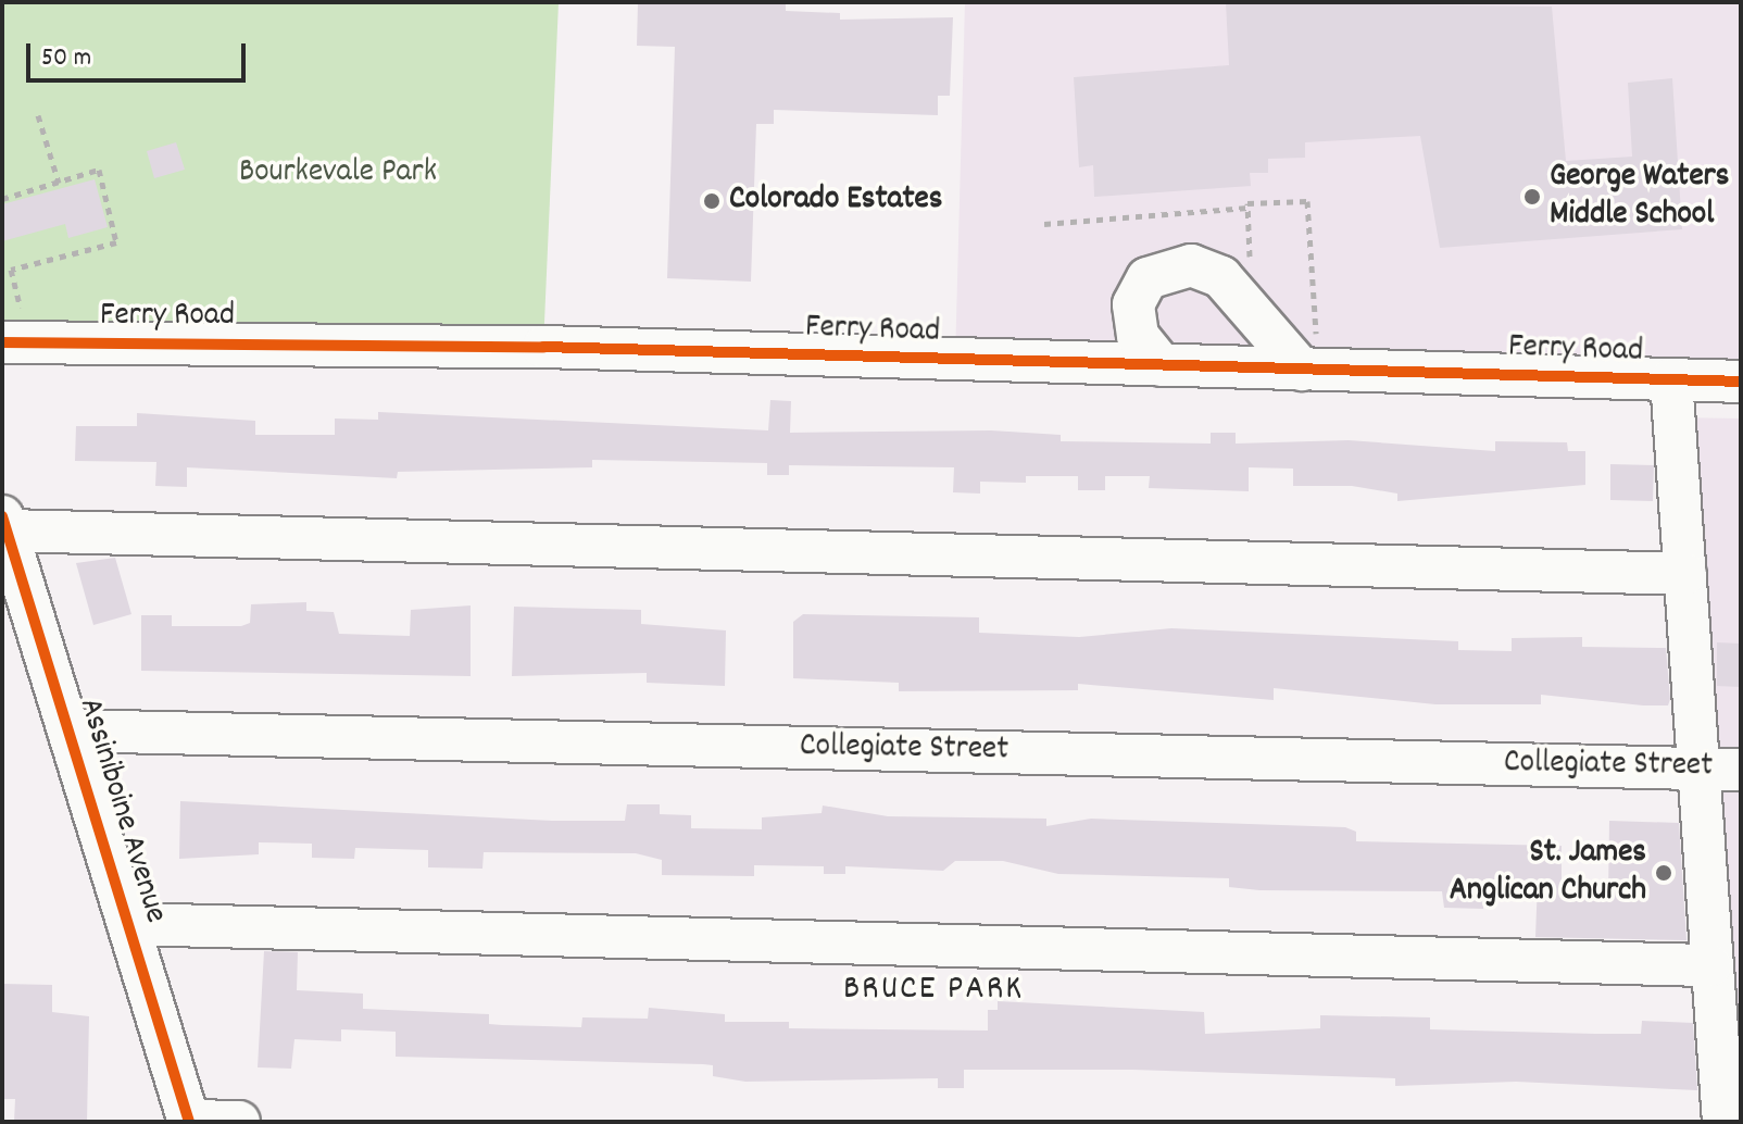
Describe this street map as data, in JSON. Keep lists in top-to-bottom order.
{
  "streets": {
    "street": ["Ferry Road", "Collegiate Street", "Assiniboine Avenue"]
  },
  "crossings": [
    ["Collegiate Street", "Assiniboine Avenue"]
  ],
  "districts": ["BRUCE PARK"],
  "parks": ["Bourkevale Park"],
  "places": ["George Waters Middle School", "Colorado Estates", "St. James Anglican Church"],
  "scale_bar": "50 m"
}
